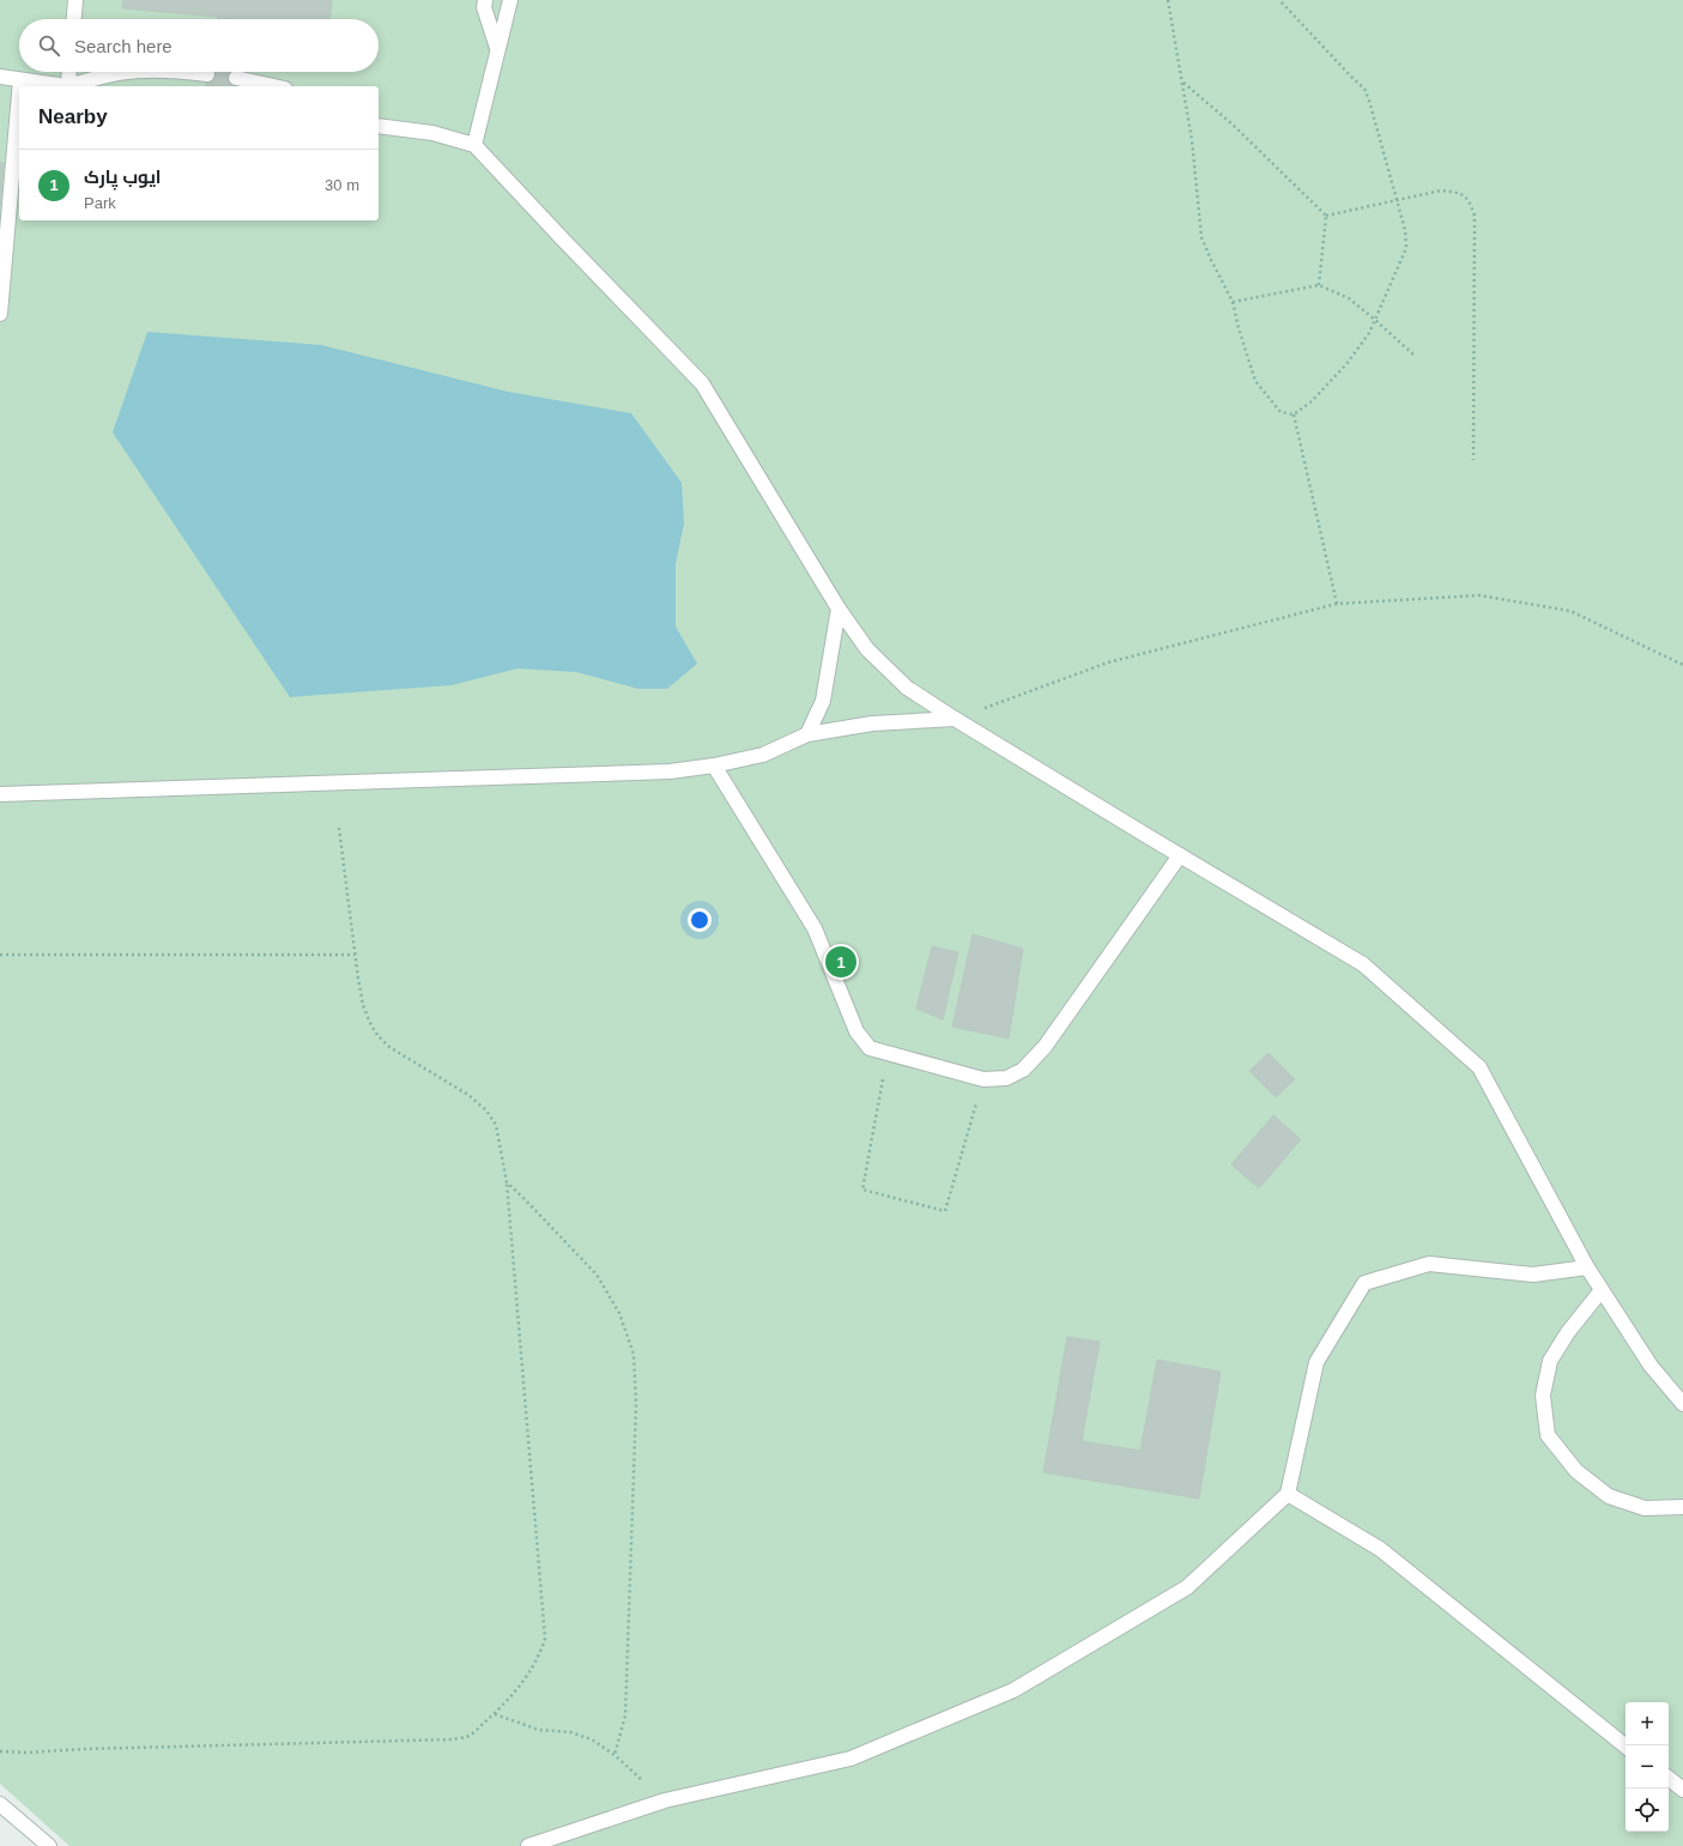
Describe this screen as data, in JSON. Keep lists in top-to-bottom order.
{
  "page": {
    "search": "Search here",
    "heading": "Nearby",
    "list": [
      {
        "mark": "1",
        "name": "ایوب پارک",
        "note": "Park",
        "value": "30 m"
      }
    ],
    "pins": "1",
    "map_buttons": ["+", "−"]
  }
}
